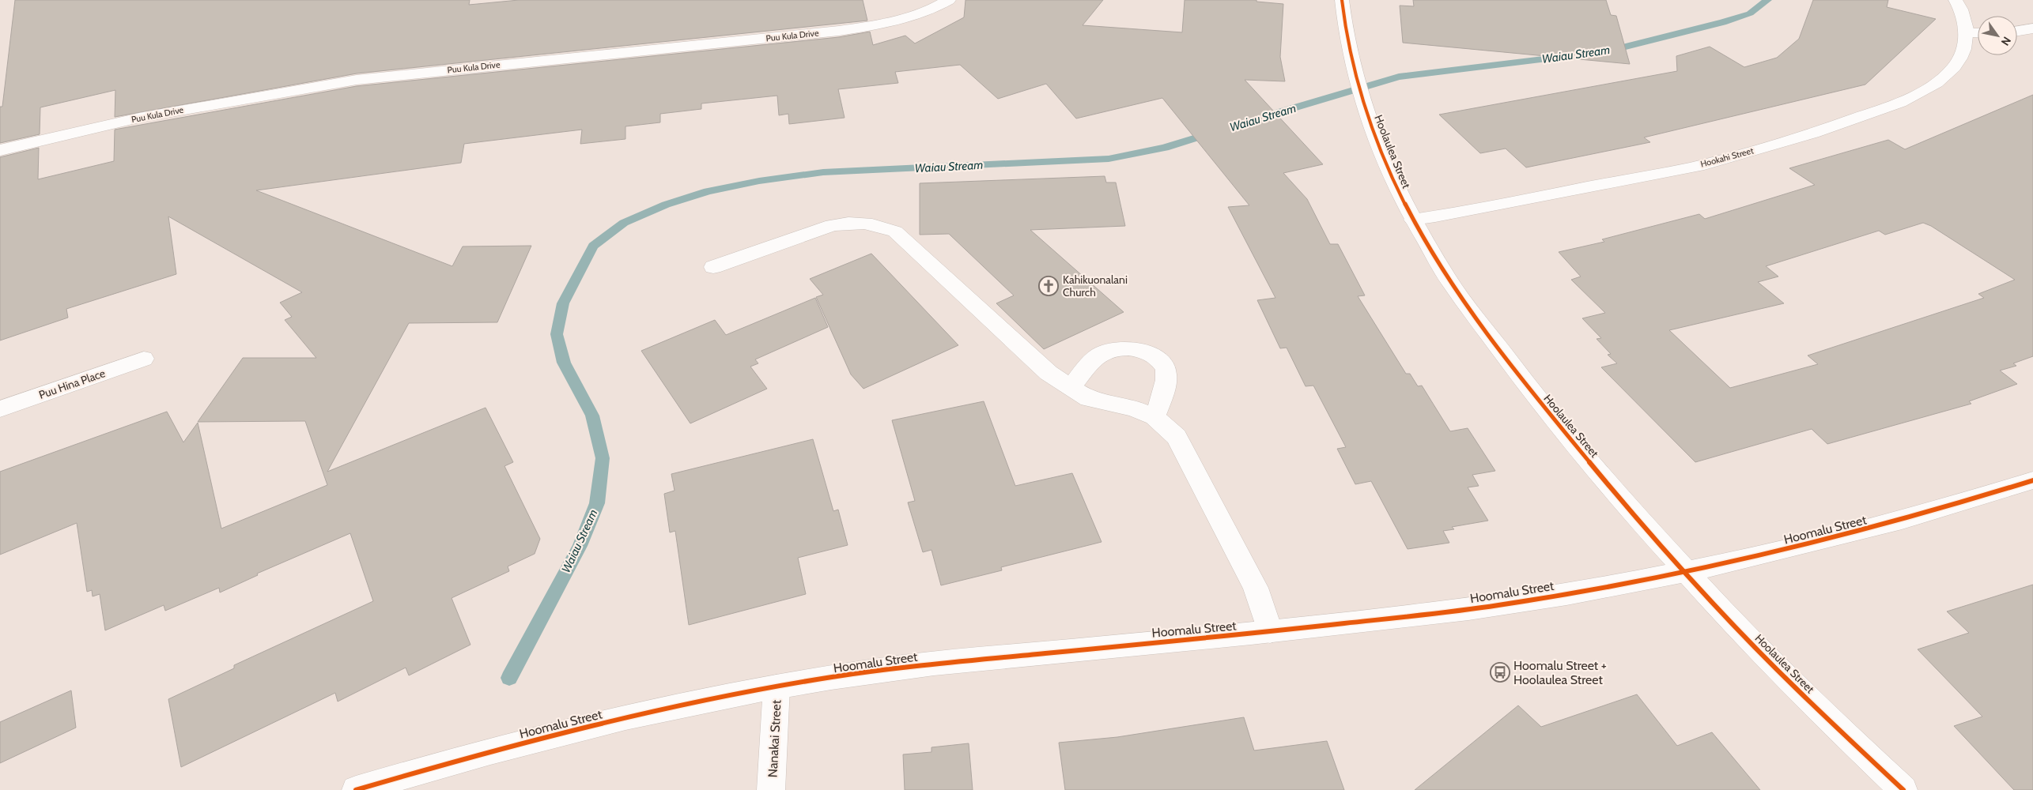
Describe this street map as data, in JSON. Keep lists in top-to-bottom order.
{
  "streets": {
    "street": [
      "Puu Kula Drive",
      "Hoolaulea Street",
      "Hookahi Street",
      "Puu Hina Place",
      "Hoomalu Street",
      "Nanakai Street"
    ]
  },
  "crossings": [
    ["Hoolaulea Street", "Hookahi Street"],
    ["Hoolaulea Street", "Hoomalu Street"],
    ["Hoomalu Street", "Nanakai Street"]
  ],
  "water": ["Waiau Stream"],
  "places": {
    "church": ["Kahikuonalani Church"],
    "bus stop": ["Hoomalu Street + Hoolaulea Street"]
  },
  "north": "bottom right"
}
